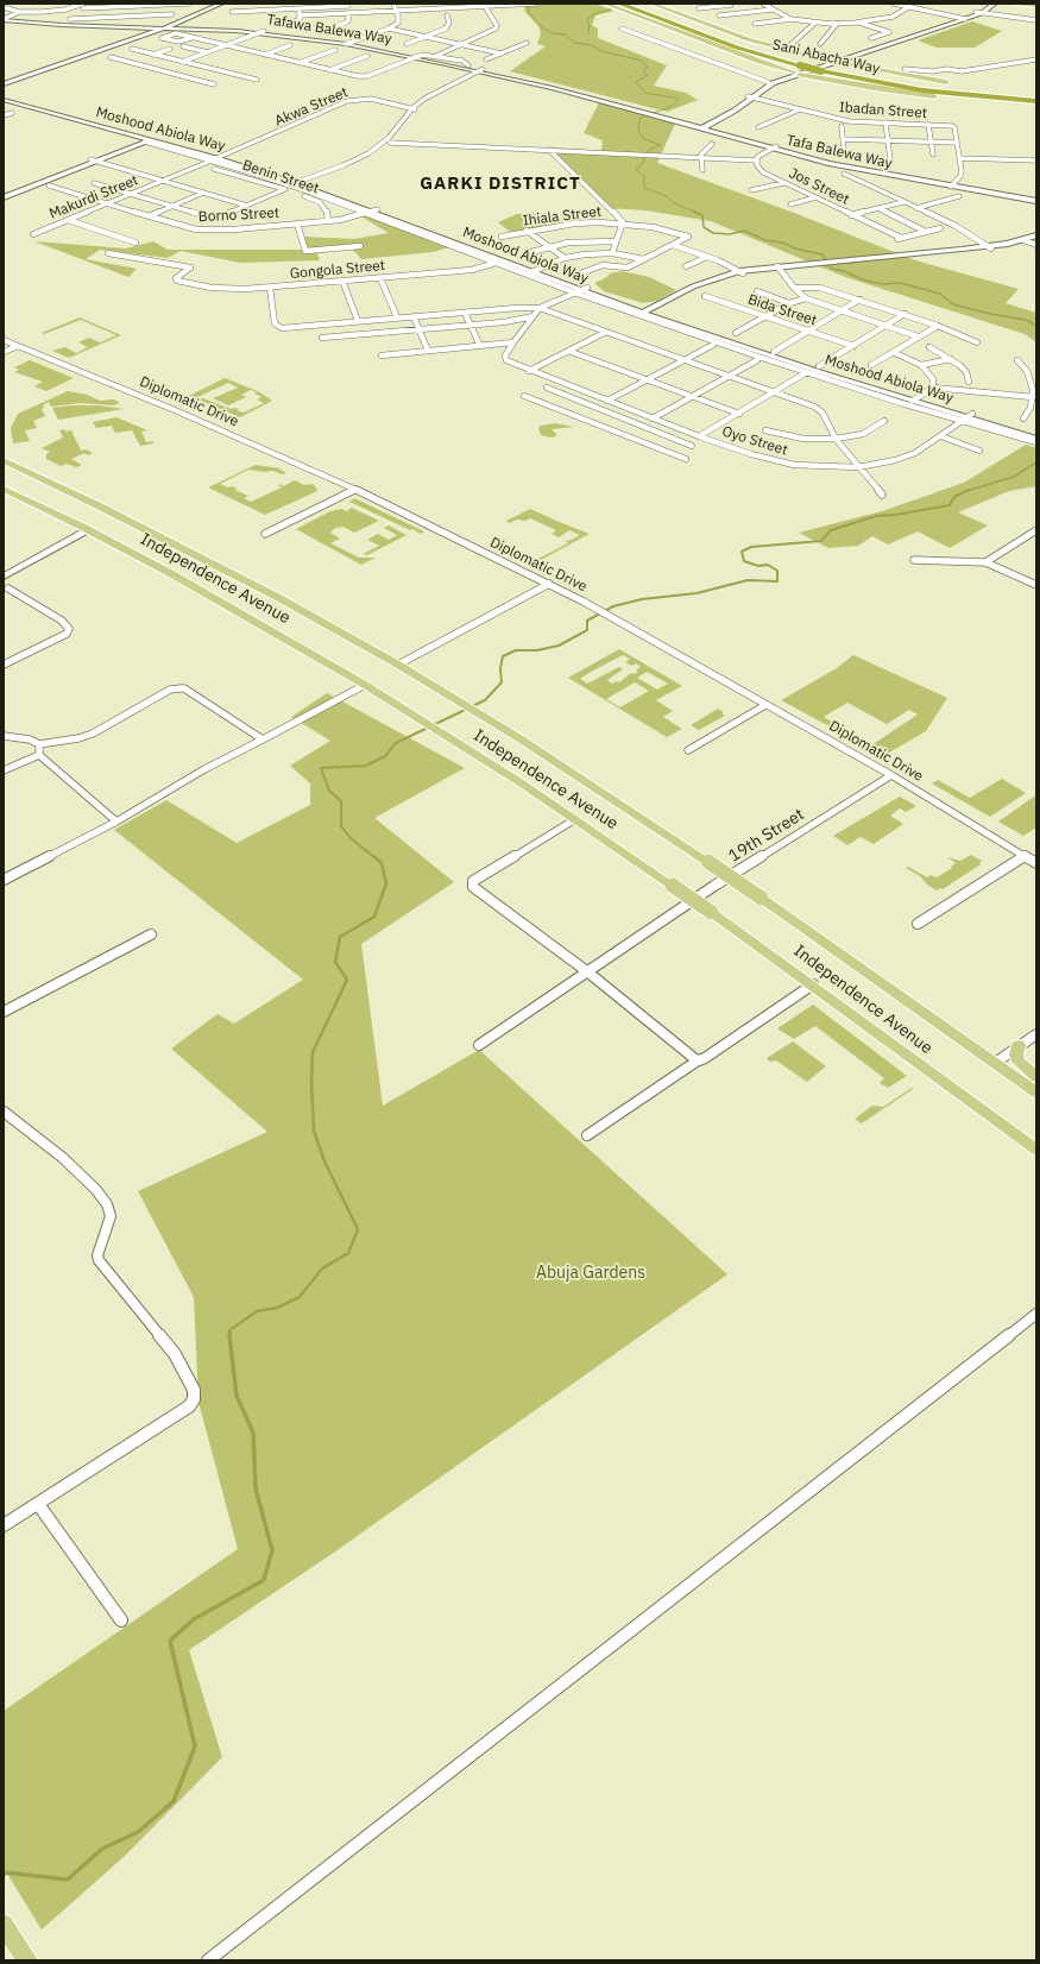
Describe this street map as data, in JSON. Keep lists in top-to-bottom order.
{
  "streets": {
    "highway": ["Sani Abacha Way"],
    "main road": [
      "Tafawa Balewa Way",
      "Moshood Abiola Way",
      "Tafa Balewa Way",
      "Independence Avenue"
    ],
    "street": [
      "Akwa Street",
      "Ibadan Street",
      "Benin Street",
      "Jos Street",
      "Makurdi Street",
      "Borno Street",
      "Ihiala Street",
      "Gongola Street",
      "Bida Street",
      "Diplomatic Drive",
      "Oyo Street",
      "19th Street"
    ]
  },
  "crossings": [
    ["Tafawa Balewa Way", "Tafa Balewa Way"],
    ["Akwa Street", "Moshood Abiola Way"],
    ["Akwa Street", "Makurdi Street"],
    ["Ibadan Street", "Tafa Balewa Way"],
    ["Moshood Abiola Way", "Borno Street"],
    ["Moshood Abiola Way", "Gongola Street"],
    ["Moshood Abiola Way", "Oyo Street"],
    ["Benin Street", "Borno Street"],
    ["Makurdi Street", "Borno Street"],
    ["Diplomatic Drive", "19th Street"]
  ],
  "districts": ["GARKI DISTRICT"],
  "parks": ["Abuja Gardens"]
}
